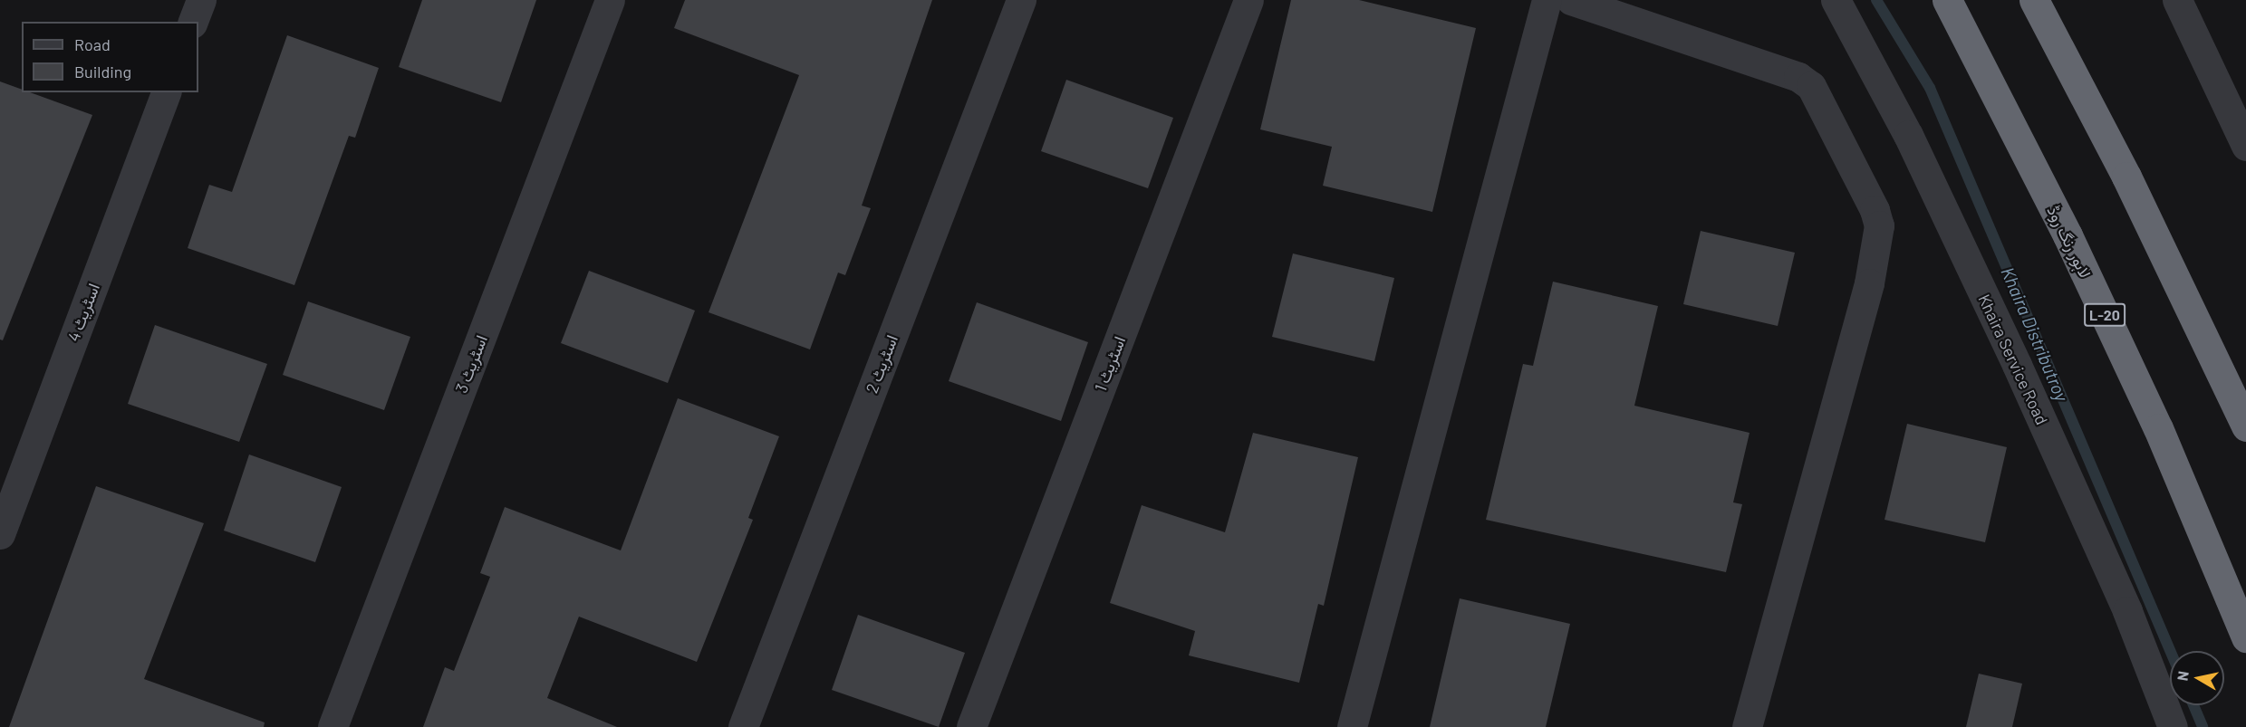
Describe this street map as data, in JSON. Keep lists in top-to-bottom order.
{
  "streets": {
    "highway": ["لاہور رنگ روڈ", "L-20"],
    "street": [
      "اسٹریٹ 4",
      "Khaira Service Road",
      "اسٹریٹ 3",
      "اسٹریٹ 2",
      "اسٹریٹ 1"
    ]
  },
  "water": ["Khaira Distributroy"],
  "legend": ["Road", "Building"],
  "north": "left"
}
